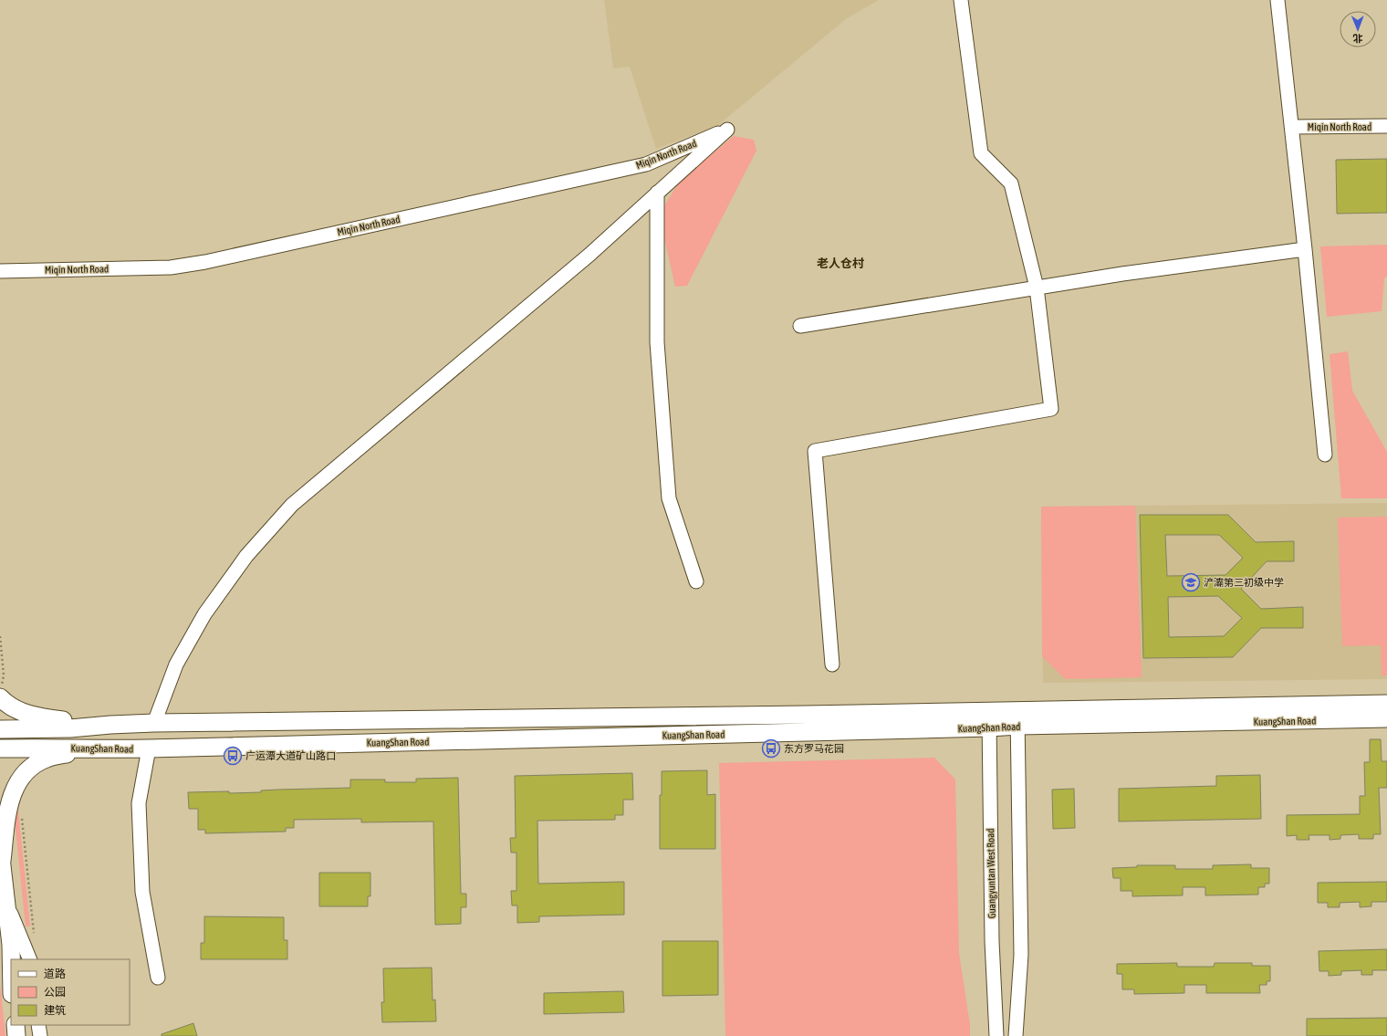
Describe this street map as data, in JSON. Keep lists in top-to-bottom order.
{
  "streets": {
    "main road": ["KuangShan Road"],
    "street": ["Miqin North Road", "Guangyuntan West Road"]
  },
  "crossings": [
    ["KuangShan Road", "Guangyuntan West Road"]
  ],
  "districts": ["老人仓村"],
  "places": {
    "school or university": ["浐灞第三初级中学"],
    "bus stop": ["东方罗马花园", "广运潭大道矿山路口"]
  },
  "legend": ["道路", "公园", "建筑"],
  "north": "bottom"
}
